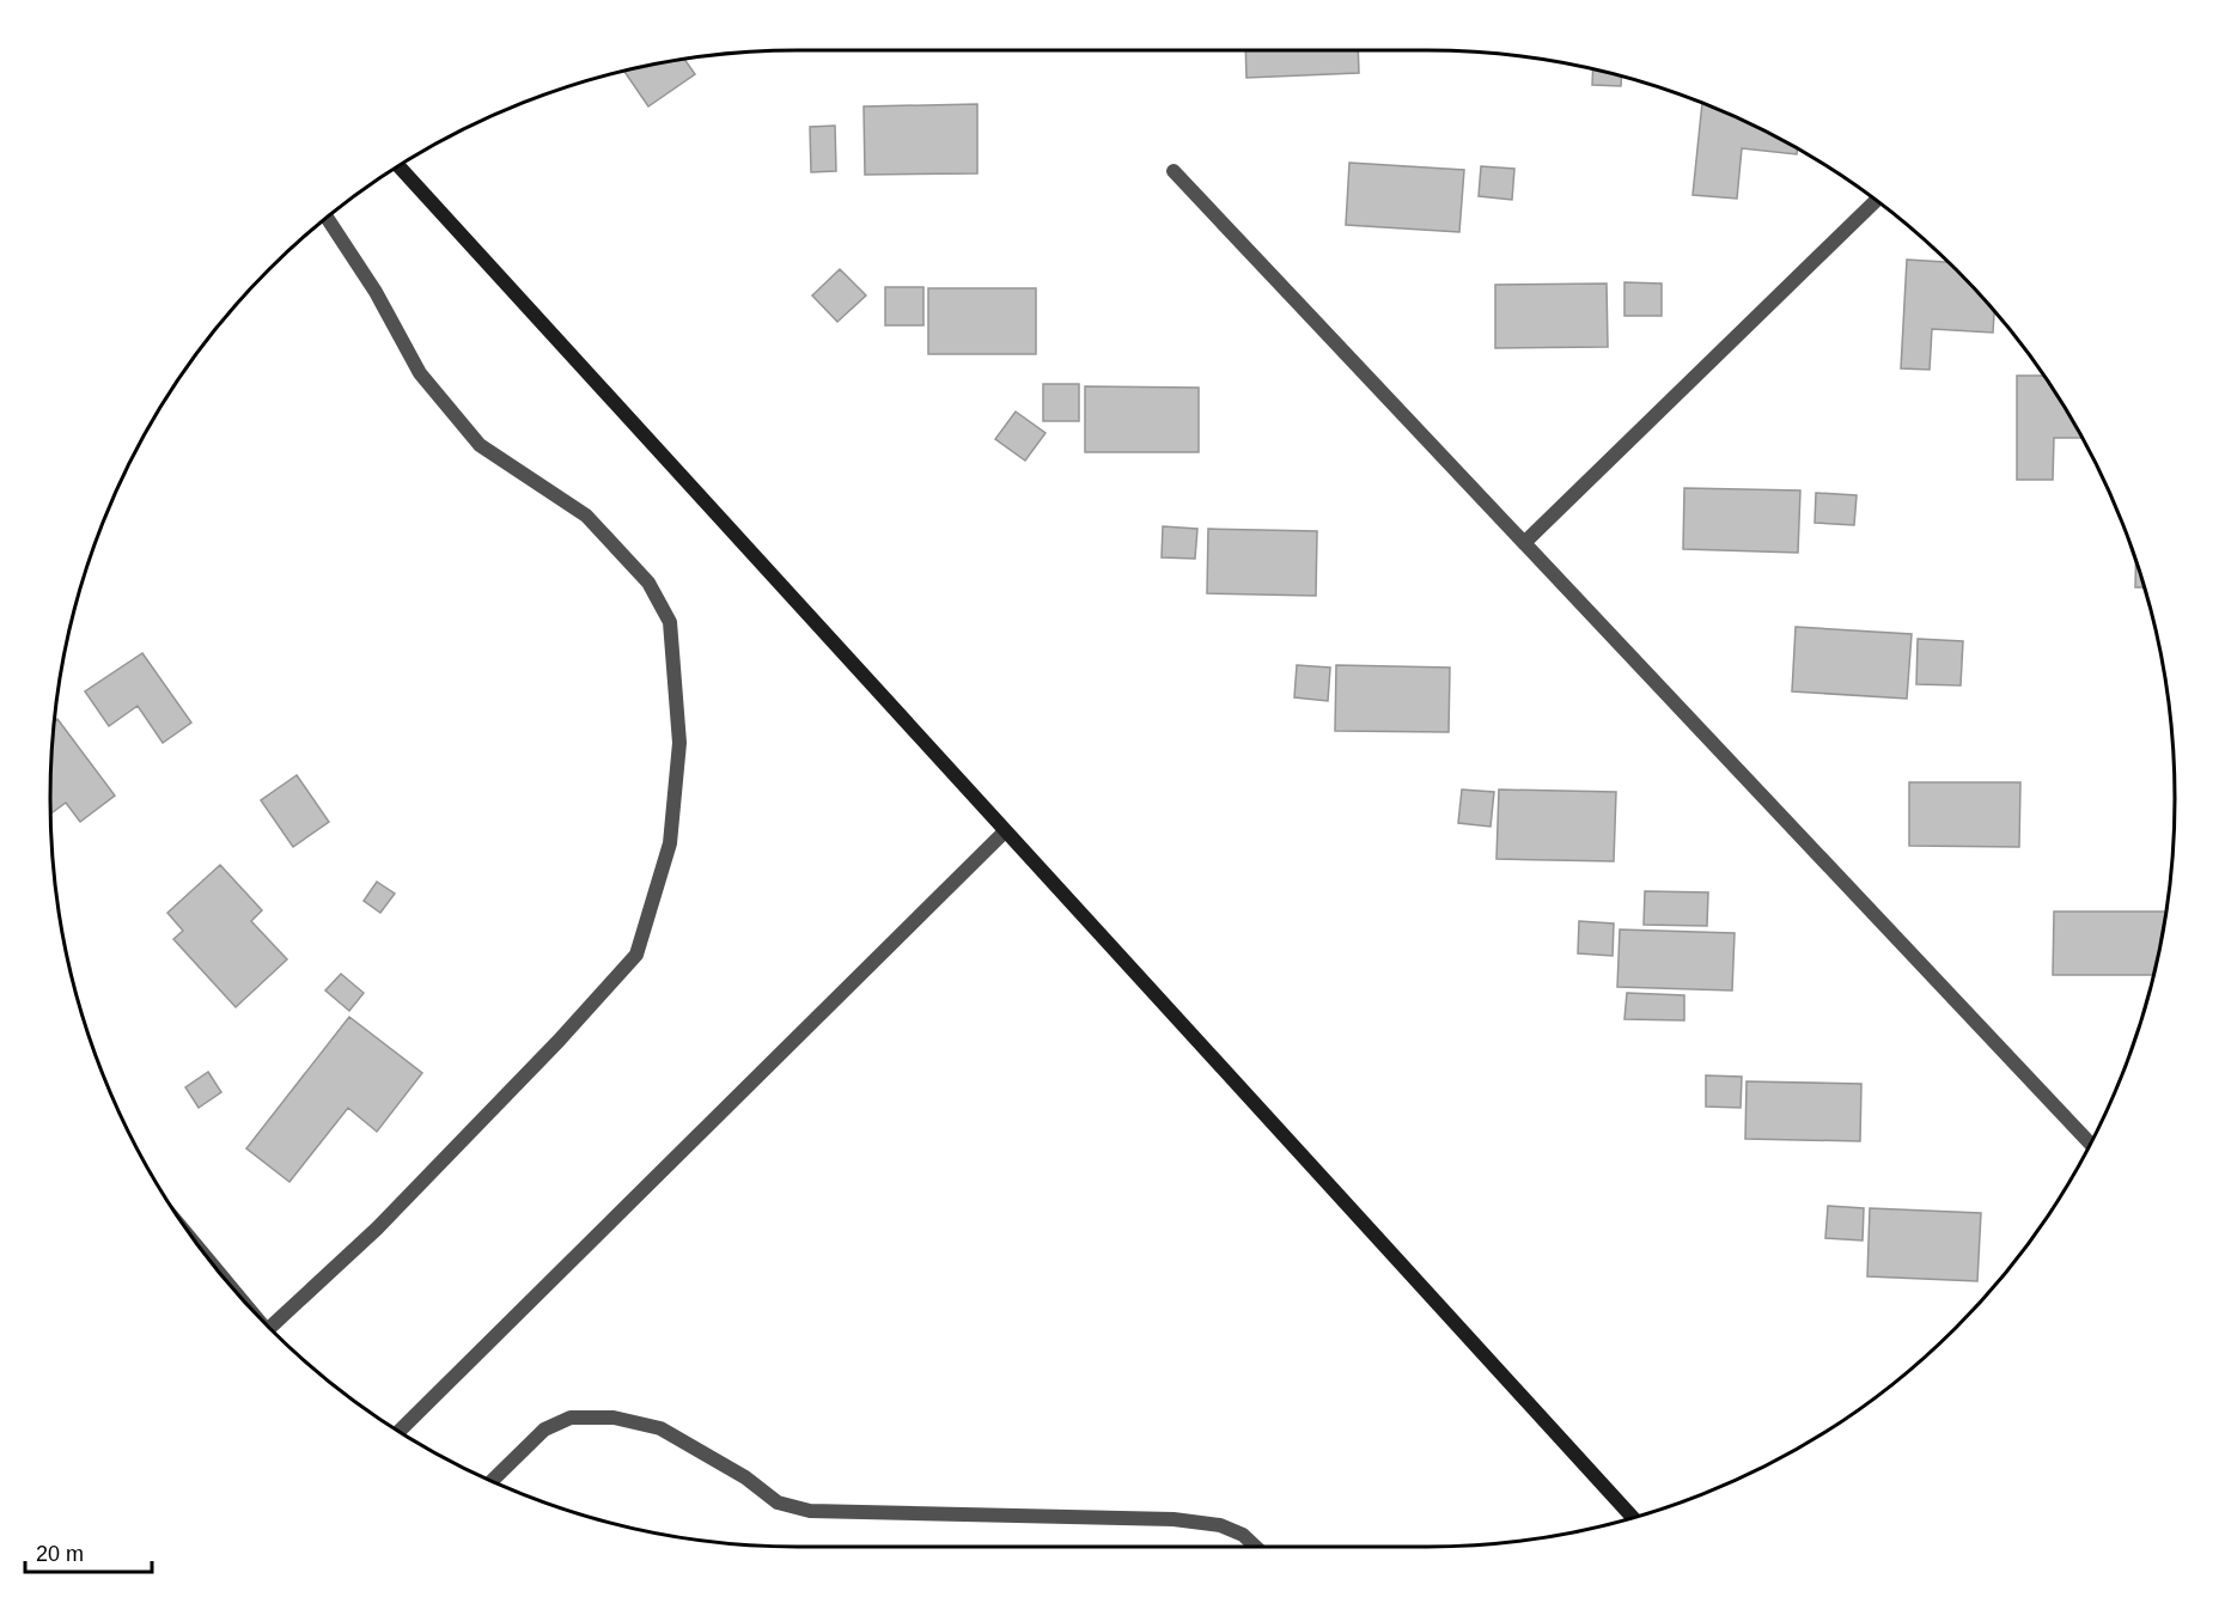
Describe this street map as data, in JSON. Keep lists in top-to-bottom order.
{
  "scale_bar": "20 m"
}
